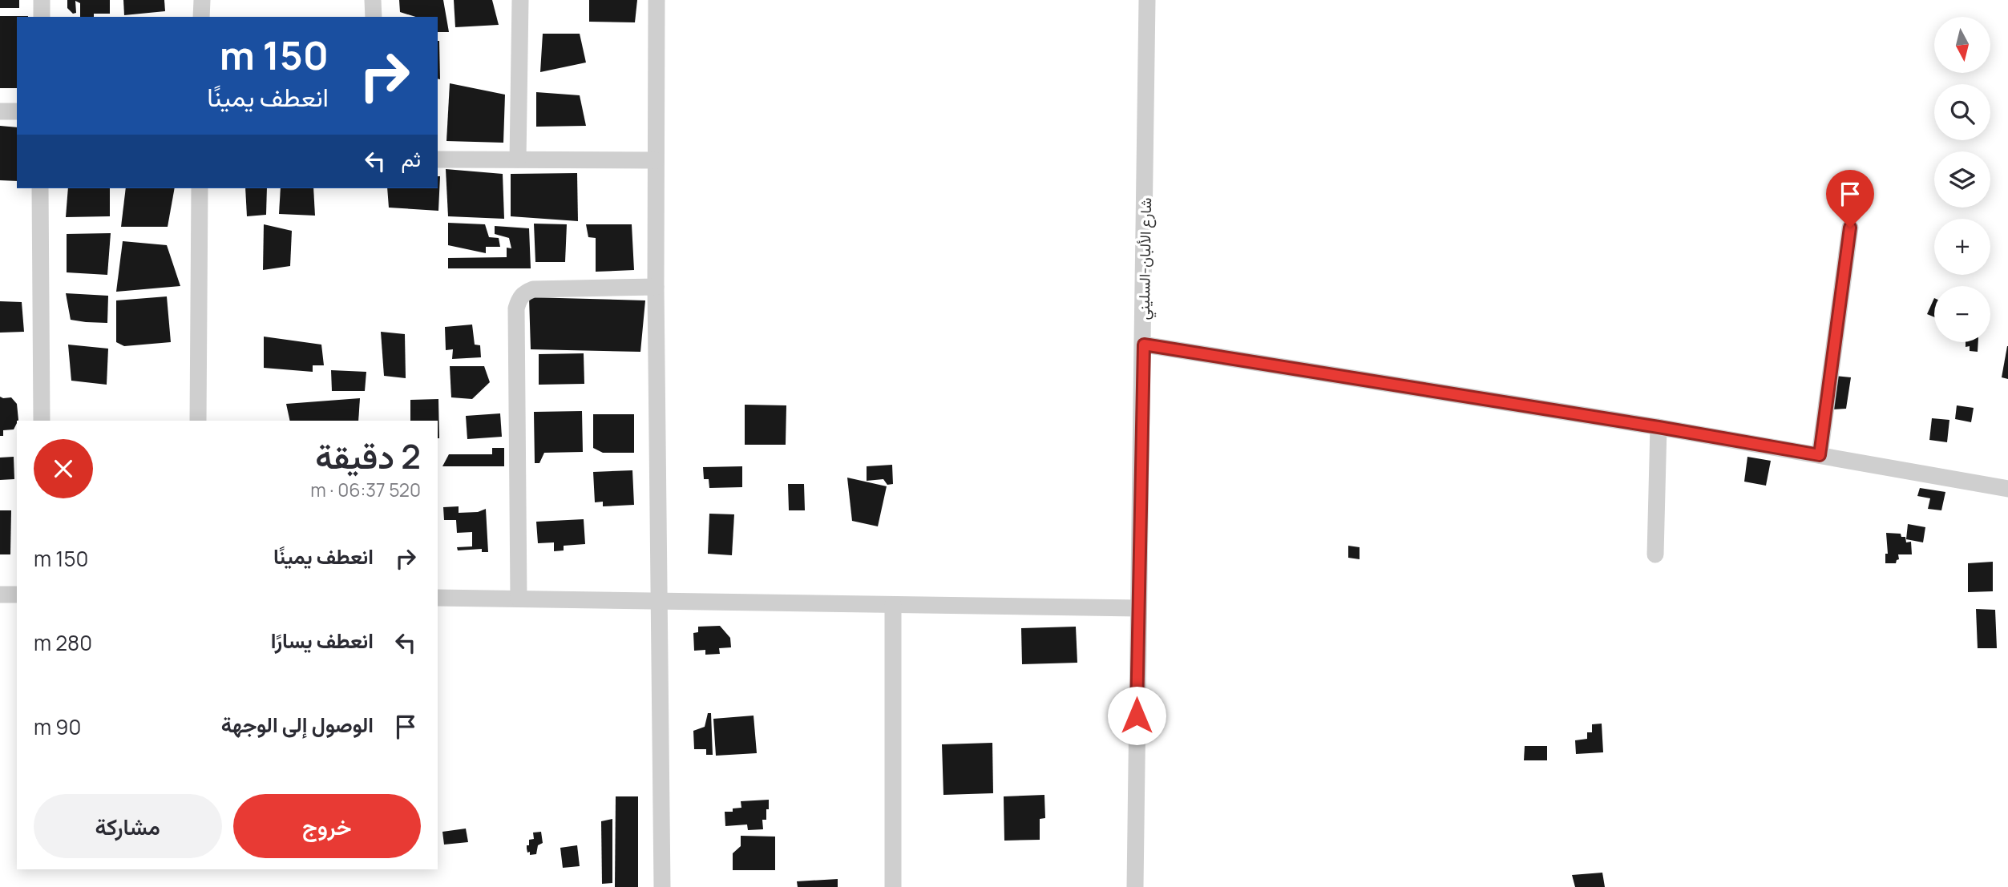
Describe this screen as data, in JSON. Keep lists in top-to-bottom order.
{
  "streets": {
    "street": ["شارع الألبان-السليني"]
  },
  "north": "bottom",
  "page": {
    "map_buttons": ["+", "−"],
    "turn": ["150 m", "انعطف يمينًا"],
    "then": "ثم",
    "heading": ["2 دقيقة", "520 m · 06:37"],
    "list": [
      {
        "name": "انعطف يمينًا",
        "value": "150 m"
      },
      {
        "name": "انعطف يسارًا",
        "value": "280 m"
      },
      {
        "name": "الوصول إلى الوجهة",
        "value": "90 m"
      }
    ],
    "buttons": ["خروج", "مشاركة"]
  }
}
